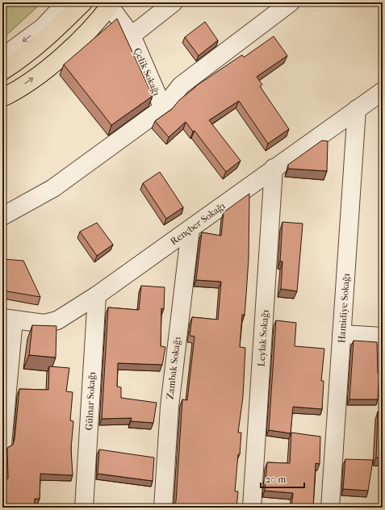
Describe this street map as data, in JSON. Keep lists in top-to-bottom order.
{
  "streets": {
    "street": [
      "Çelik Sokağı",
      "Rençber Sokağı",
      "Hamidiye Sokağı",
      "Leylak Sokağı",
      "Zambak Sokağı",
      "Gülnar Sokağı"
    ]
  },
  "crossings": [
    ["Rençber Sokağı", "Hamidiye Sokağı"],
    ["Rençber Sokağı", "Leylak Sokağı"],
    ["Rençber Sokağı", "Zambak Sokağı"],
    ["Rençber Sokağı", "Gülnar Sokağı"]
  ],
  "scale_bar": "20 m"
}
